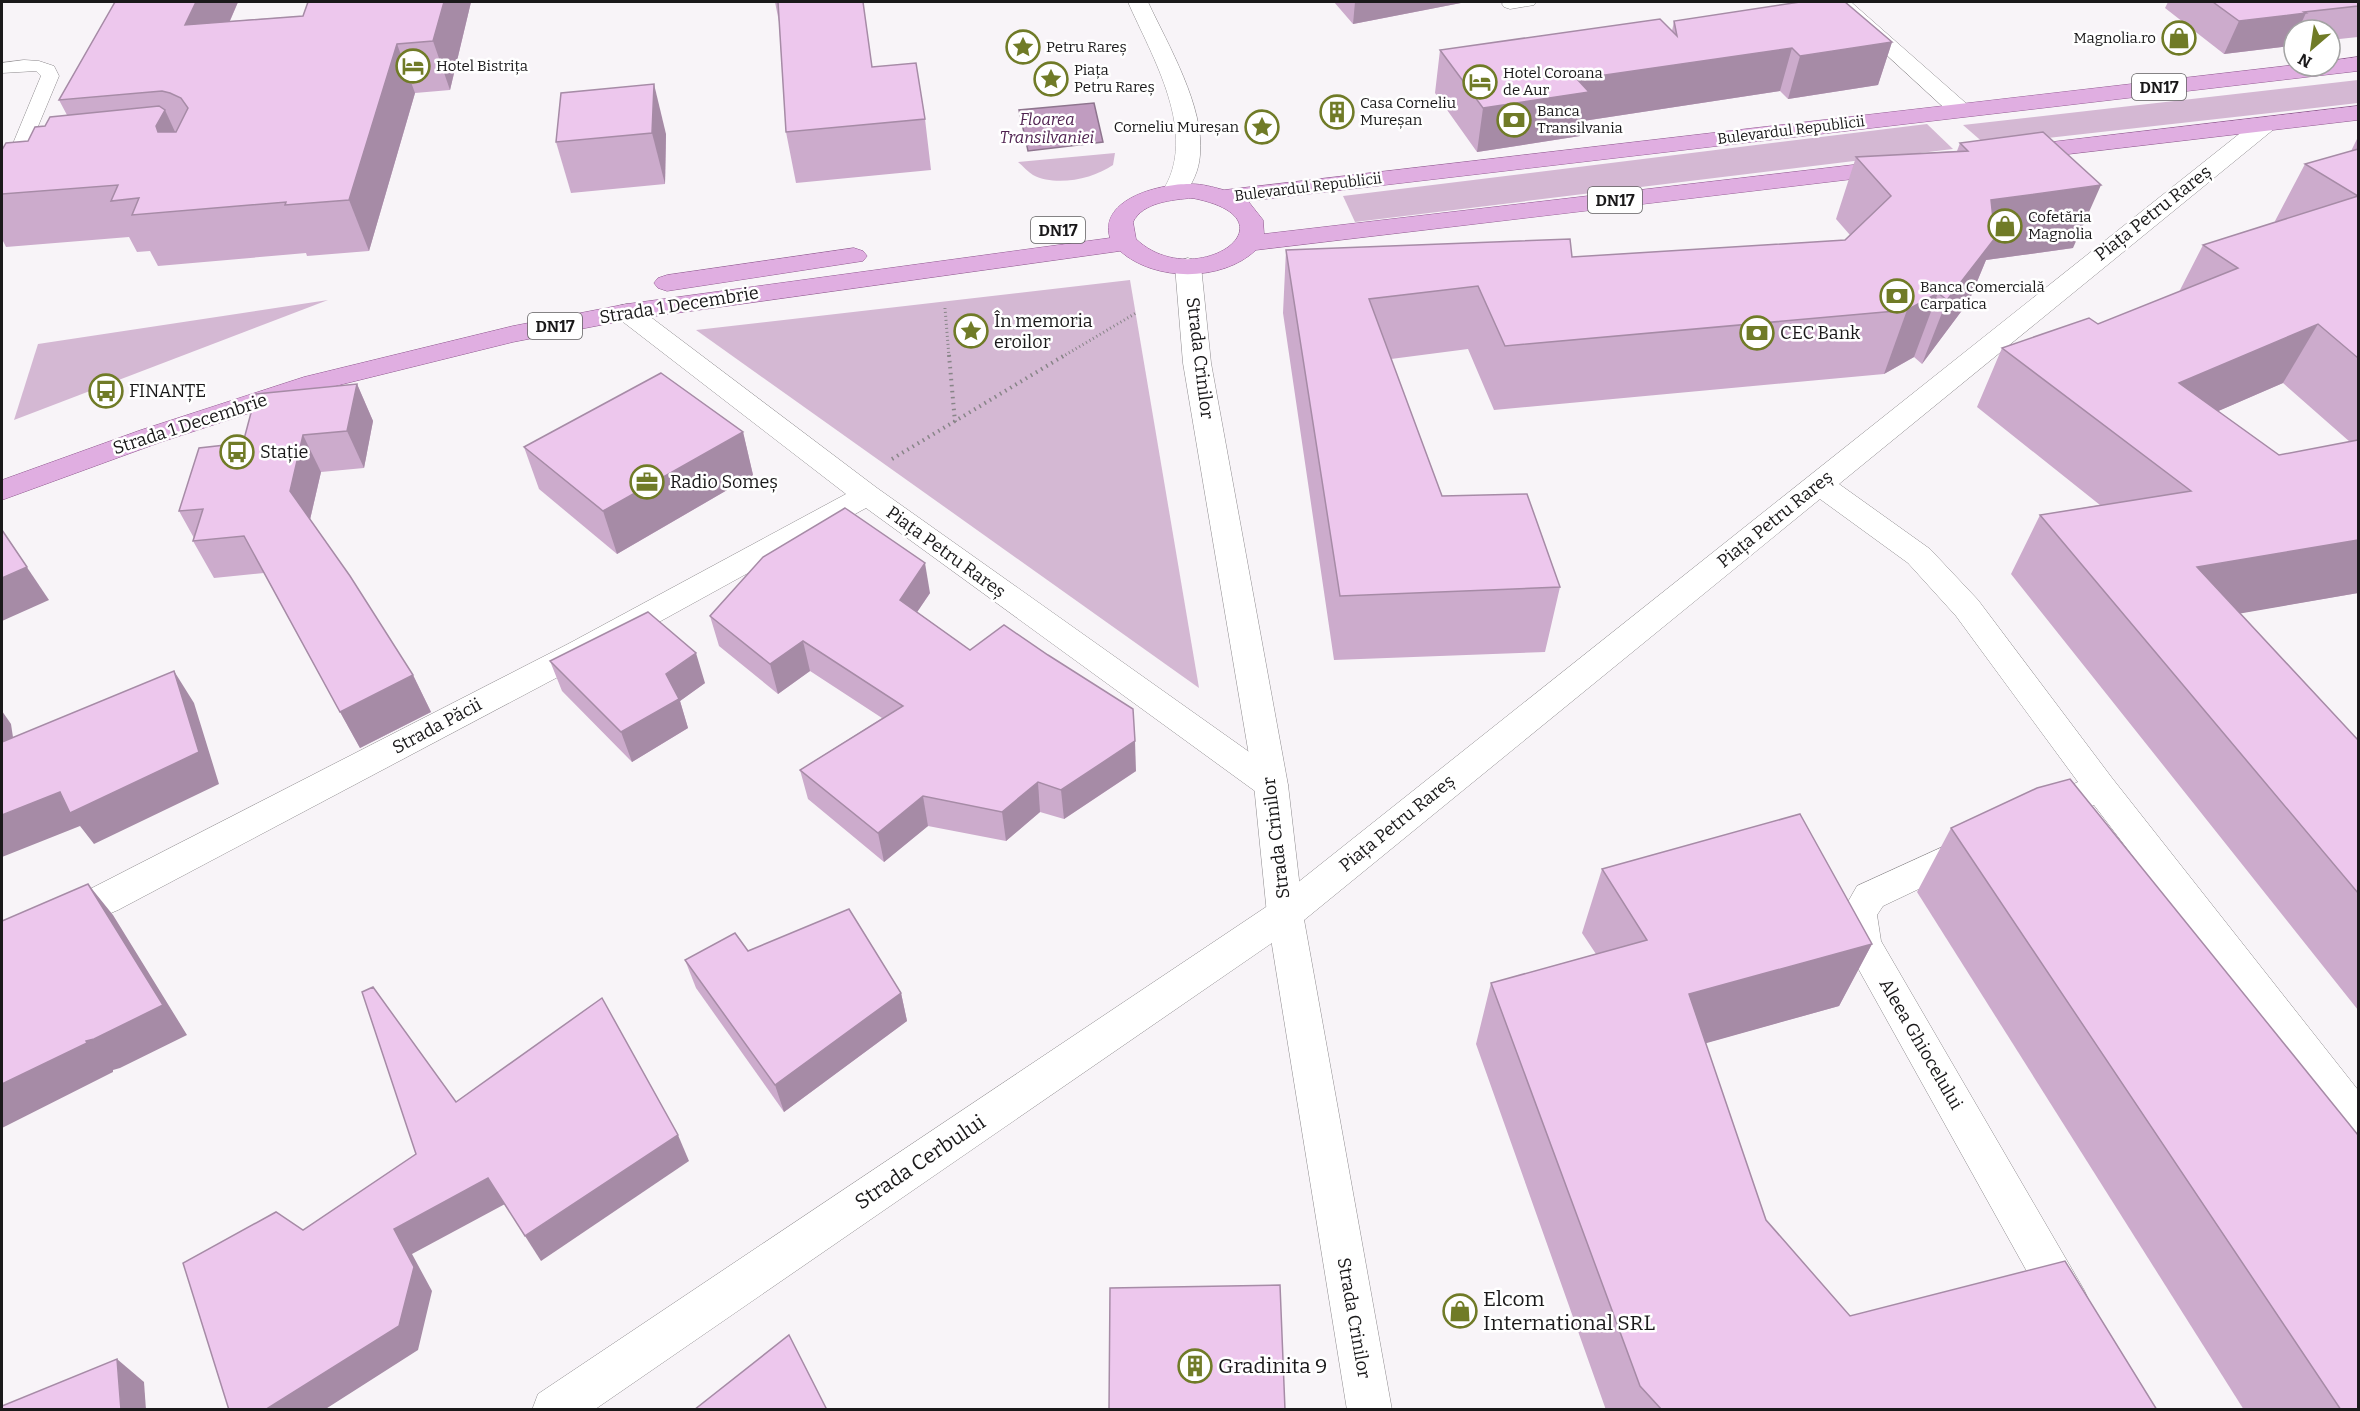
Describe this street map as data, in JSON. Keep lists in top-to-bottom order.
{
  "streets": {
    "main road": ["DN17", "Bulevardul Republicii", "Strada 1 Decembrie"],
    "street": [
      "Piața Petru Rareș",
      "Strada Crinilor",
      "Strada Păcii",
      "Aleea Ghiocelului",
      "Strada Cerbului"
    ]
  },
  "crossings": [
    ["DN17", "Bulevardul Republicii"],
    ["DN17", "Strada 1 Decembrie"],
    ["DN17", "Strada Crinilor"],
    ["Bulevardul Republicii", "Strada 1 Decembrie"],
    ["Bulevardul Republicii", "Strada Crinilor"],
    ["Piața Petru Rareș", "Strada 1 Decembrie"],
    ["Piața Petru Rareș", "Strada Crinilor"],
    ["Piața Petru Rareș", "Strada Păcii"],
    ["Piața Petru Rareș", "Strada Cerbului"],
    ["Strada 1 Decembrie", "Strada Crinilor"],
    ["Strada Crinilor", "Strada Cerbului"]
  ],
  "water": ["Floarea Transilvaniei"],
  "places": {
    "shop": ["Magnolia.ro", "Cofetăria Magnolia", "Elcom International SRL"],
    "place": [
      "Petru Rareș",
      "Piața Petru Rareș",
      "Corneliu Mureșan",
      "În memoria eroilor"
    ],
    "hotel": ["Hotel Bistrița", "Hotel Coroana de Aur"],
    "building": ["Casa Corneliu Mureșan", "Gradinita 9"],
    "bank": ["Banca Transilvania", "Banca Comercială Carpatica", "CEC Bank"],
    "bus stop": ["FINANȚE", "Stație"],
    "office": ["Radio Someș"]
  },
  "north": "bottom left"
}
